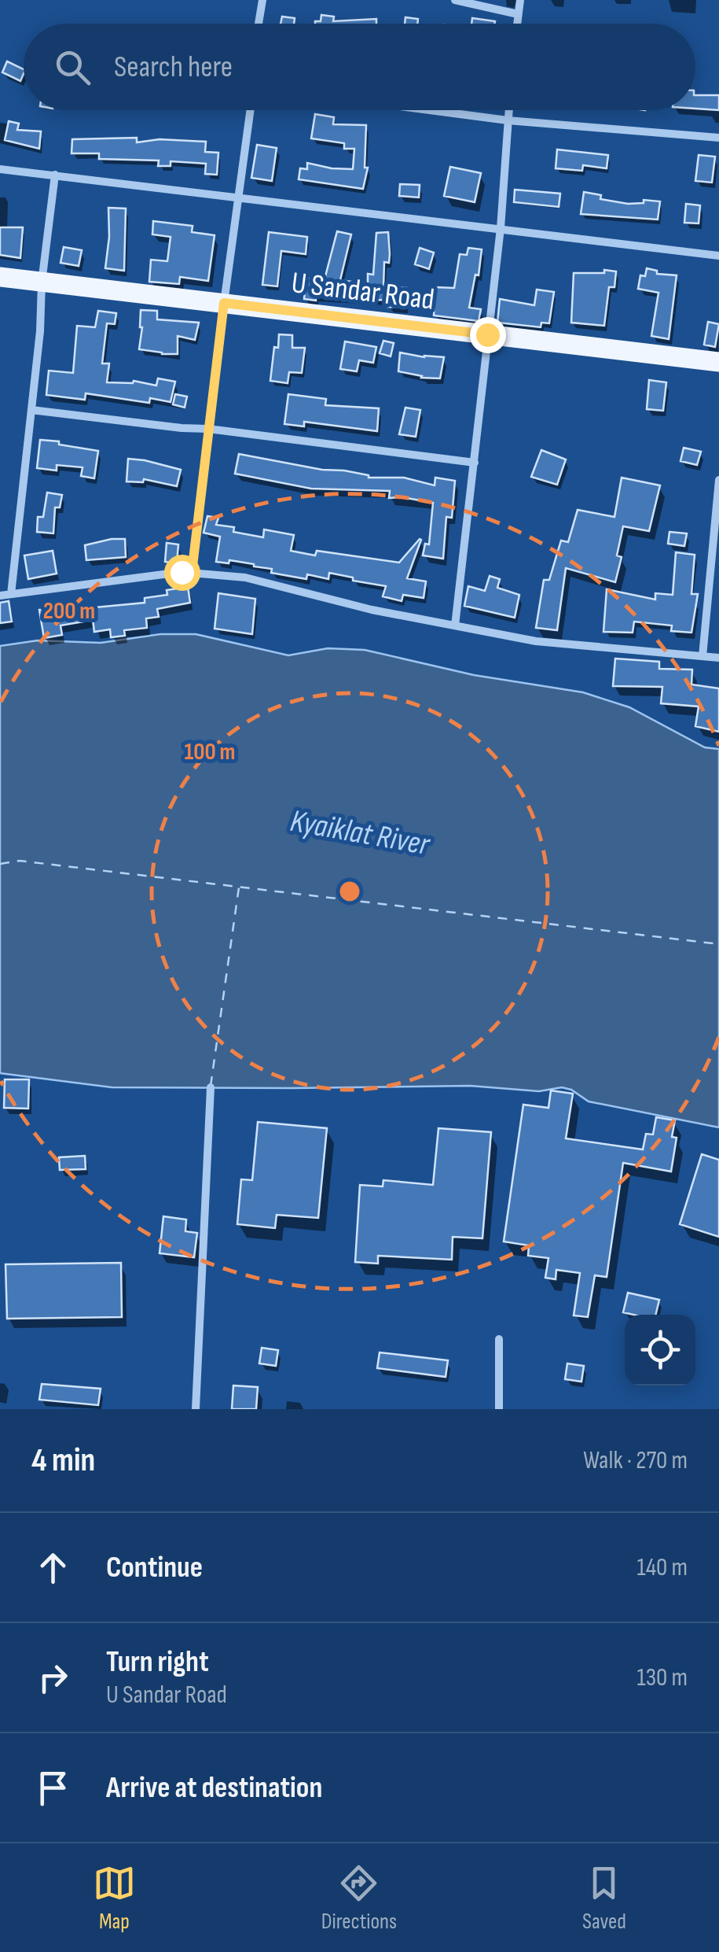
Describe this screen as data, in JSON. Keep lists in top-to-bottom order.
{
  "streets": {
    "main road": ["U Sandar Road"]
  },
  "water": ["Kyaiklat River"],
  "page": {
    "search": "Search here",
    "heading": ["4 min", "Walk · 270 m"],
    "list": [
      ["Continue", "140 m"],
      ["Turn right", "U Sandar Road", "130 m"],
      "Arrive at destination"
    ],
    "nav": ["Map", "Directions", "Saved"]
  },
  "rings": ["200 m", "100 m"]
}
